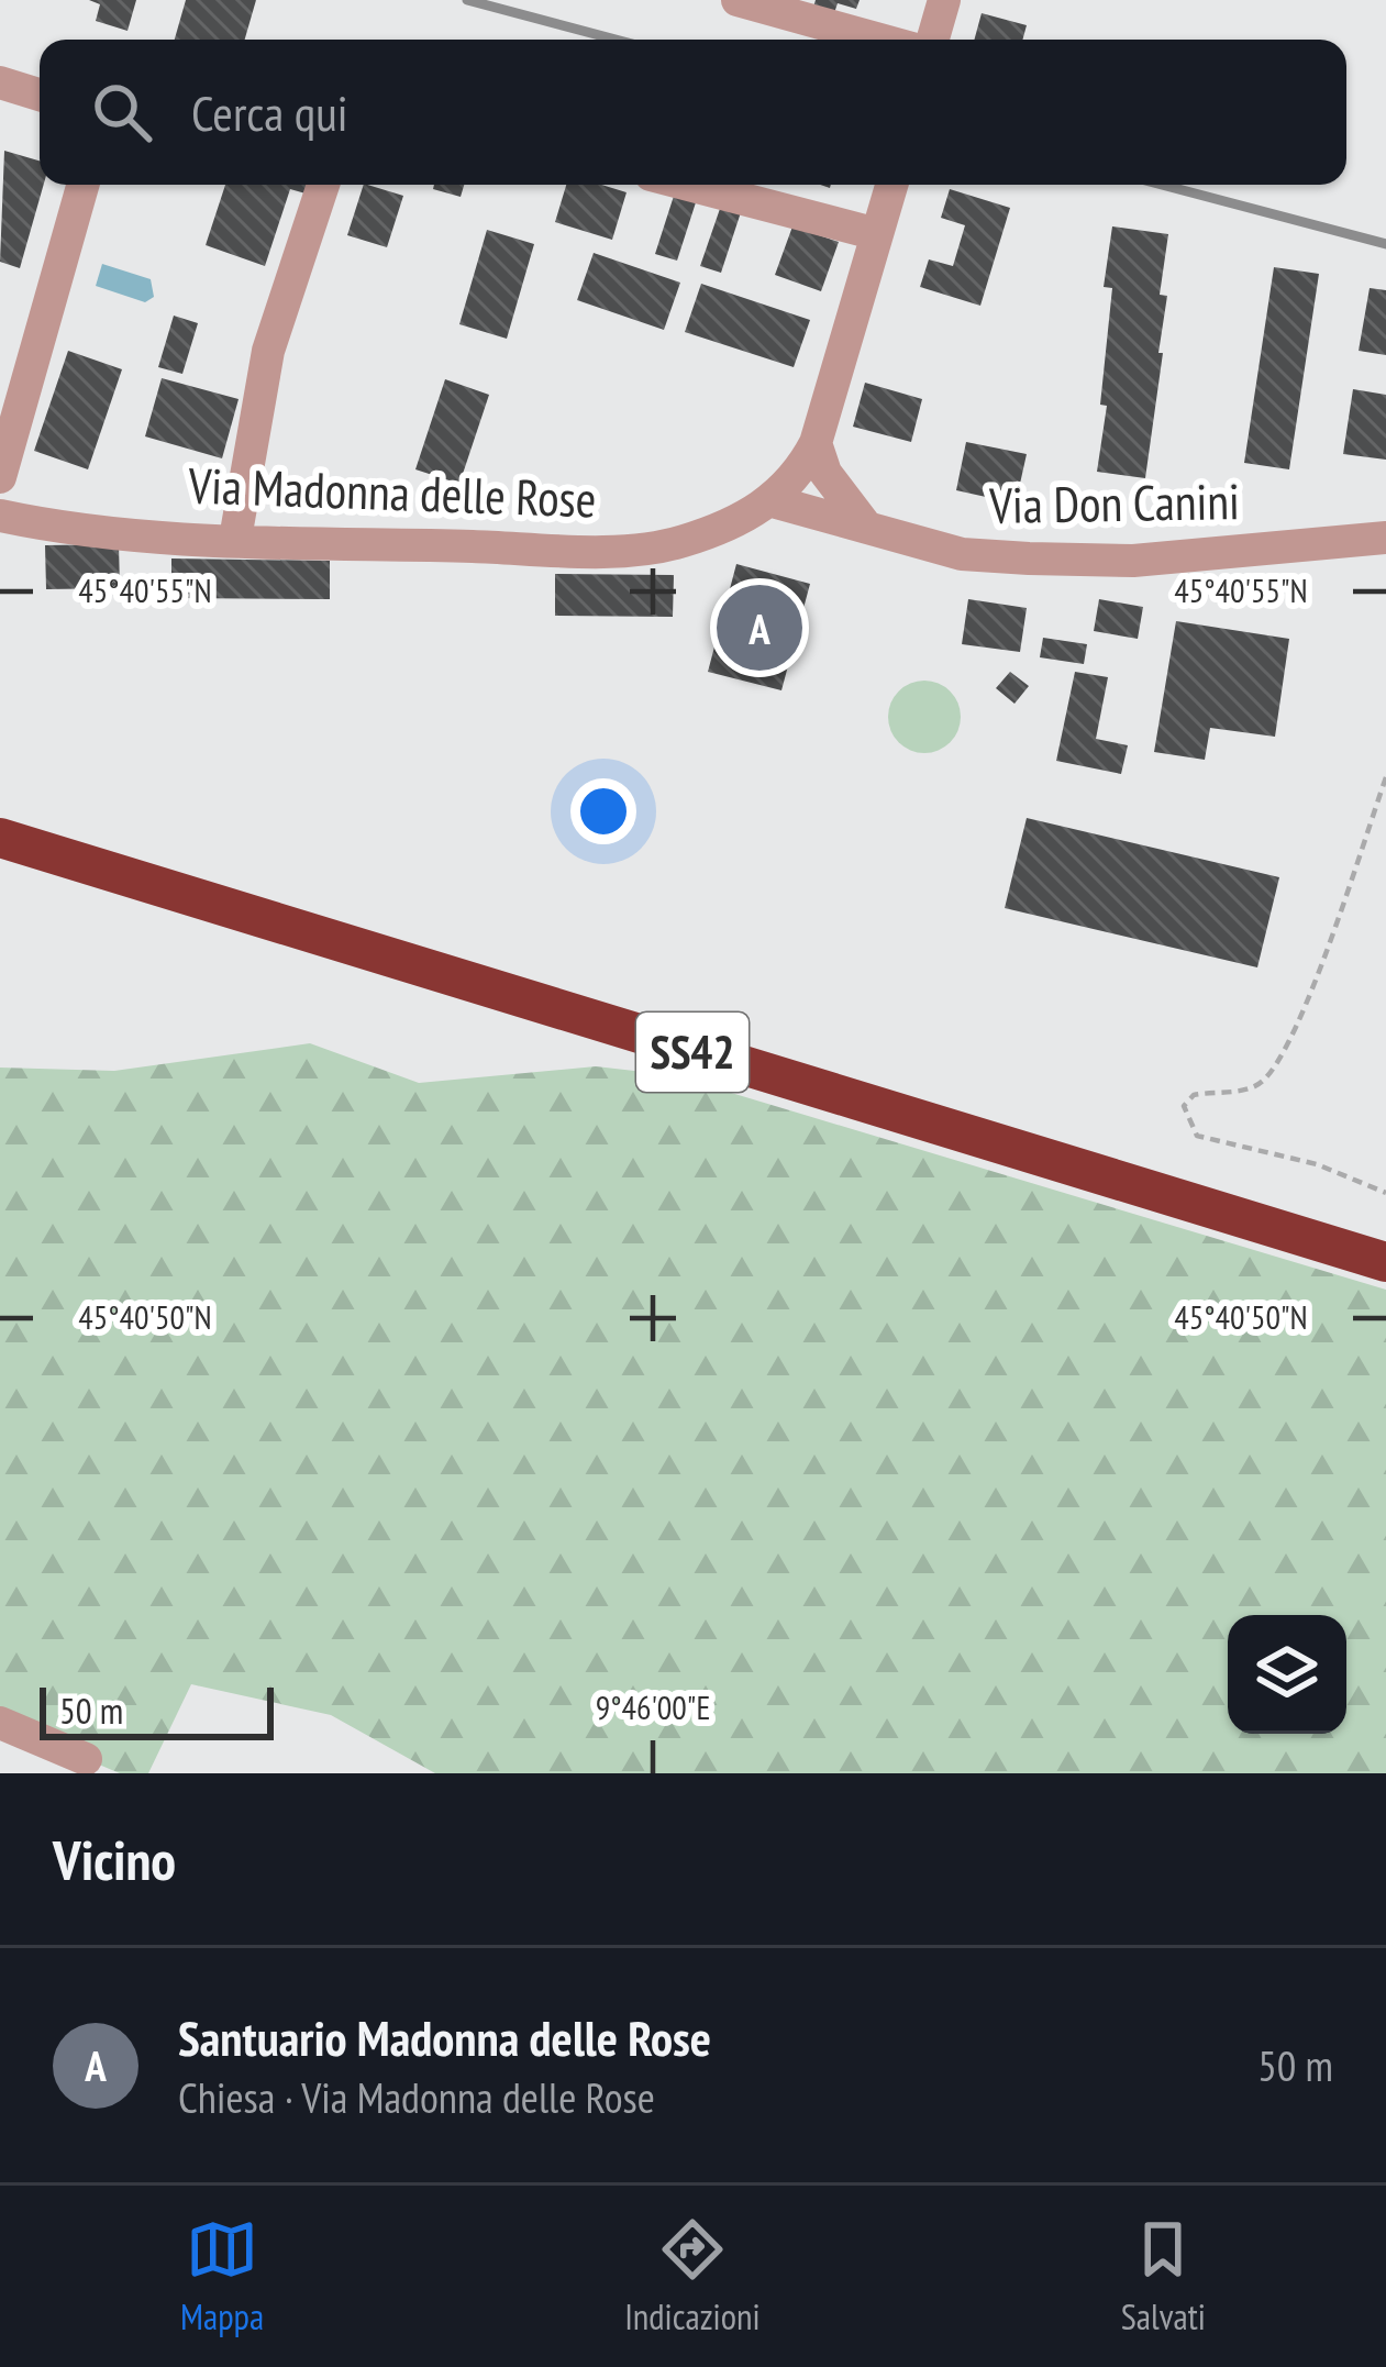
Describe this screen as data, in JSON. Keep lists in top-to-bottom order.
{
  "streets": {
    "highway": ["SS42"],
    "street": ["Via Madonna delle Rose", "Via Don Canini"]
  },
  "crossings": [
    ["Via Madonna delle Rose", "Via Don Canini"]
  ],
  "scale_bar": "50 m",
  "page": {
    "search": "Cerca qui",
    "pins": "A",
    "scale": "50 m",
    "heading": "Vicino",
    "list": [
      {
        "mark": "A",
        "name": "Santuario Madonna delle Rose",
        "note": "Chiesa · Via Madonna delle Rose",
        "value": "50 m"
      }
    ],
    "nav": ["Mappa", "Indicazioni", "Salvati"]
  },
  "coordinates": ["45°40'55\"N", "45°40'50\"N", "9°46'00\"E"]
}
